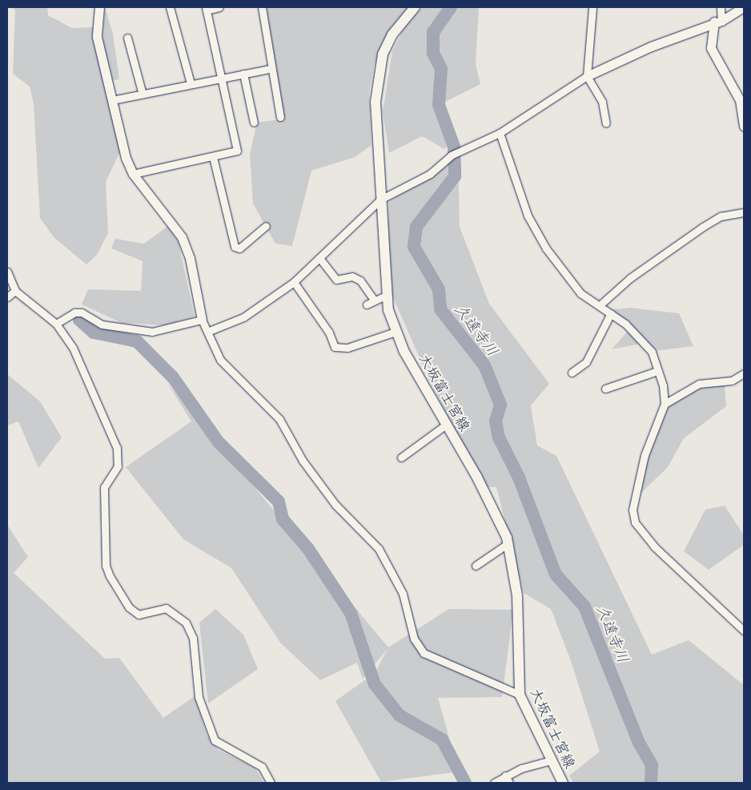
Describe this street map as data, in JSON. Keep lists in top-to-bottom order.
{
  "streets": {
    "main road": ["大坂富士宮線"]
  },
  "water": ["久遠寺川"]
}
